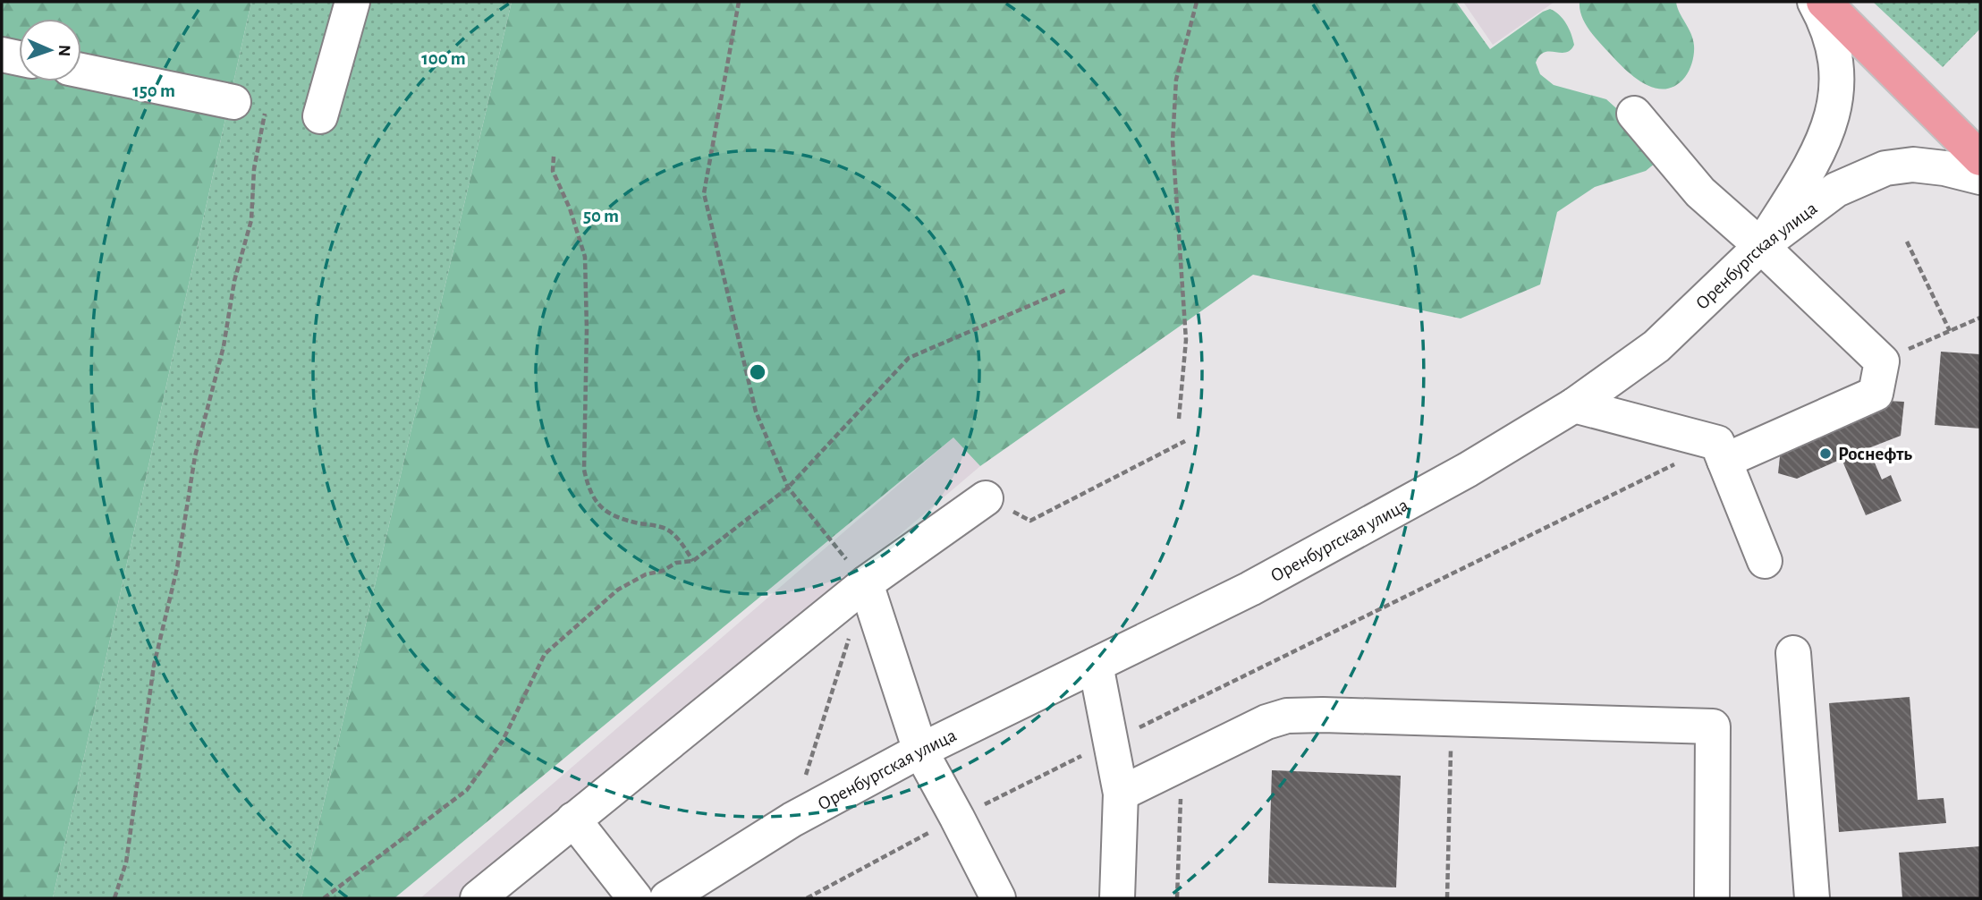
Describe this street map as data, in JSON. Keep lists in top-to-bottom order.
{
  "streets": {
    "street": ["Оренбургская улица"]
  },
  "places": ["Роснефть"],
  "north": "right",
  "rings": ["100 m", "150 m", "50 m"]
}
